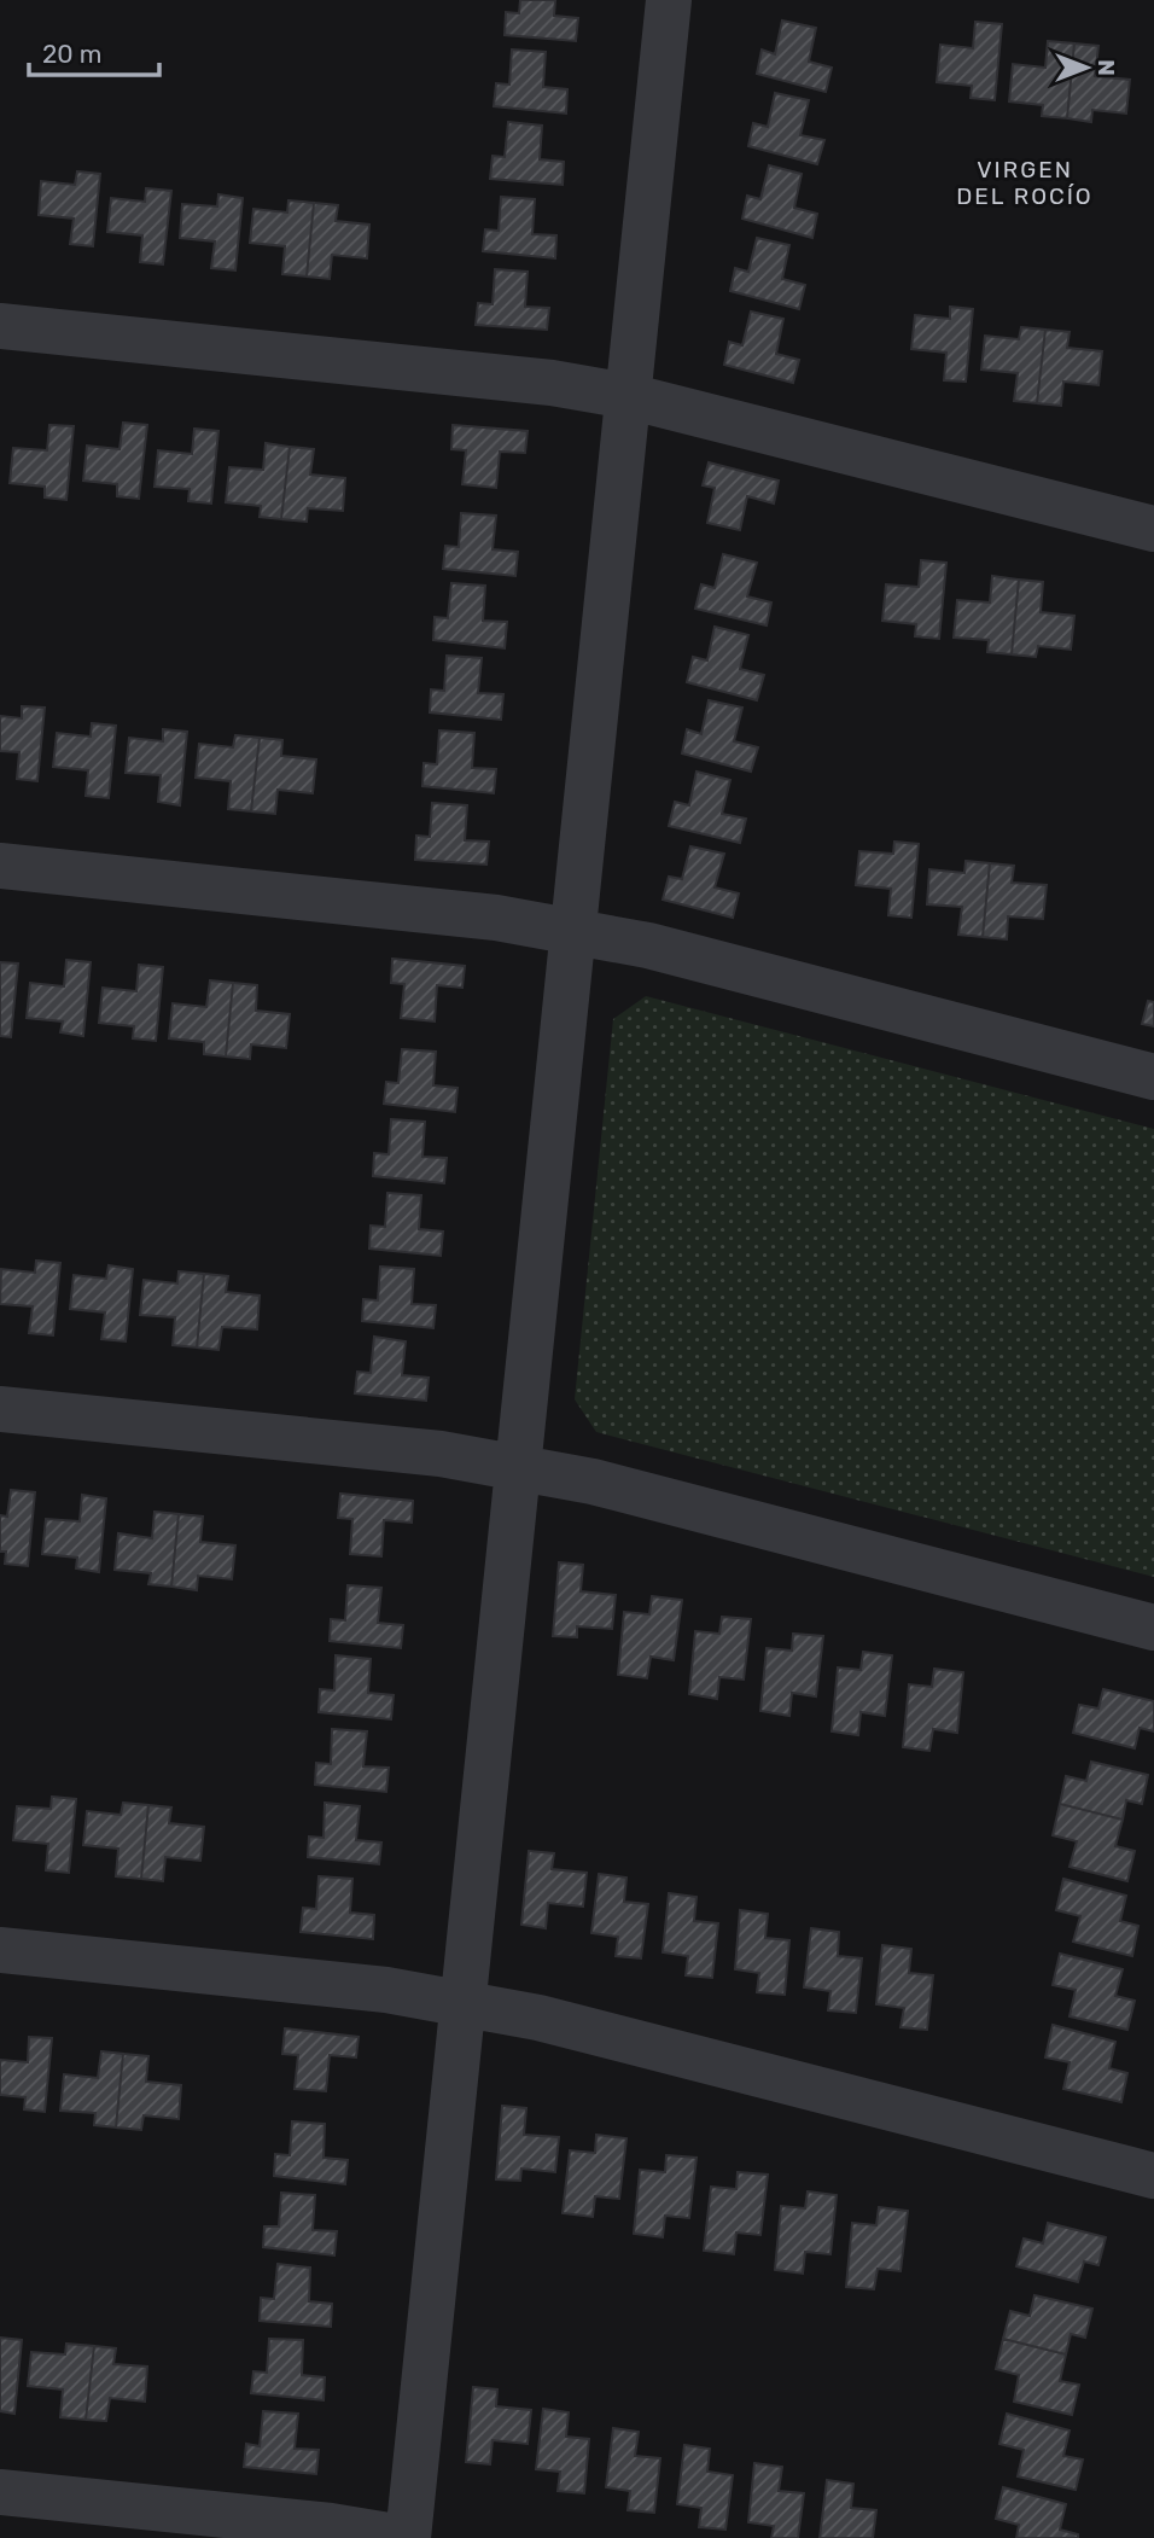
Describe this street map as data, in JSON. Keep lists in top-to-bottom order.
{
  "districts": ["VIRGEN DEL ROCÍO"],
  "scale_bar": "20 m",
  "north": "right"
}
